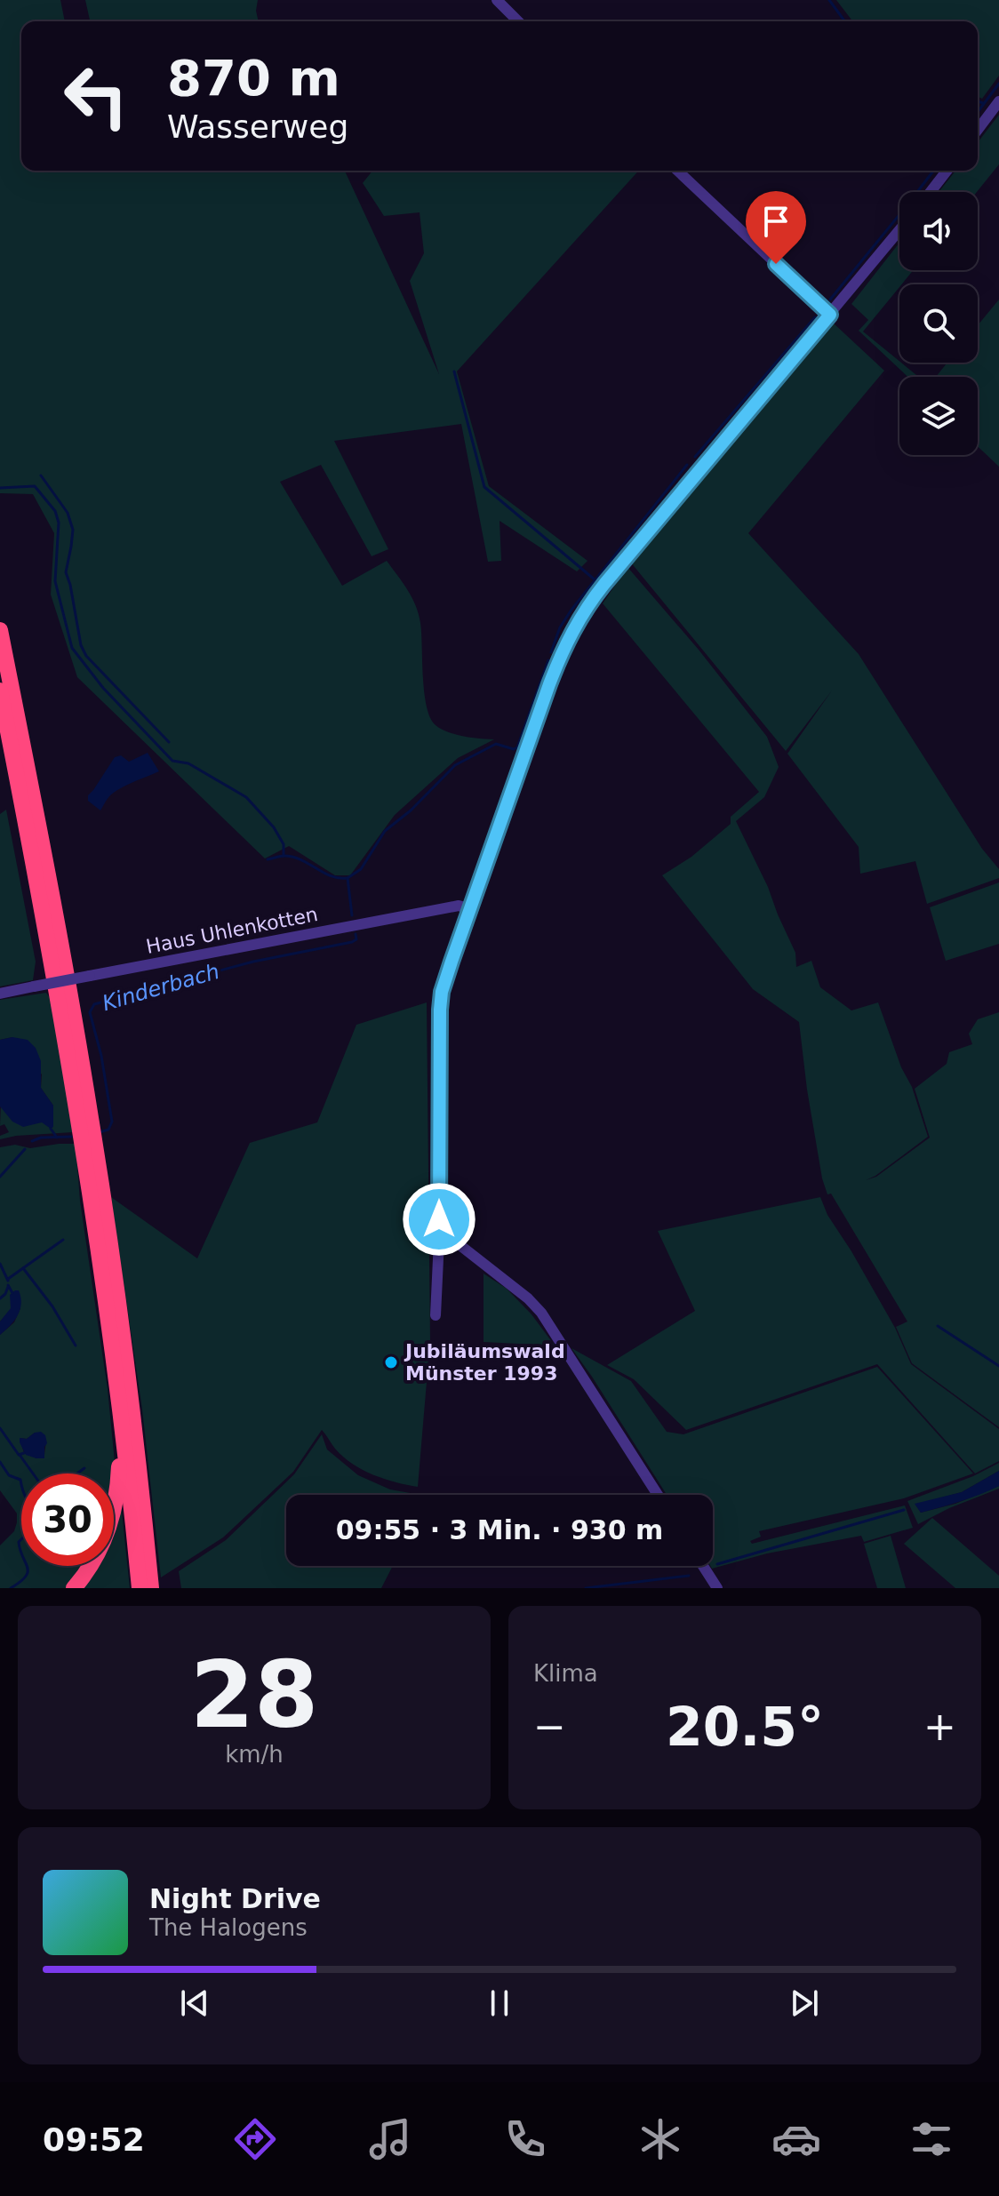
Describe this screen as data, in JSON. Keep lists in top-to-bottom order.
{
  "streets": {
    "street": ["Haus Uhlenkotten"]
  },
  "water": ["Kinderbach"],
  "places": ["Jubiläumswald Münster 1993"],
  "page": {
    "turn": ["870 m", "Wasserweg"],
    "limit": "30",
    "trip": "09:55 · 3 Min. · 930 m",
    "tile": [
      ["28", "km/h"],
      "Klima"
    ],
    "heat": ["−", "20.5°", "+"],
    "song": ["Night Drive", "The Halogens"],
    "tabs": "09:52"
  }
}
